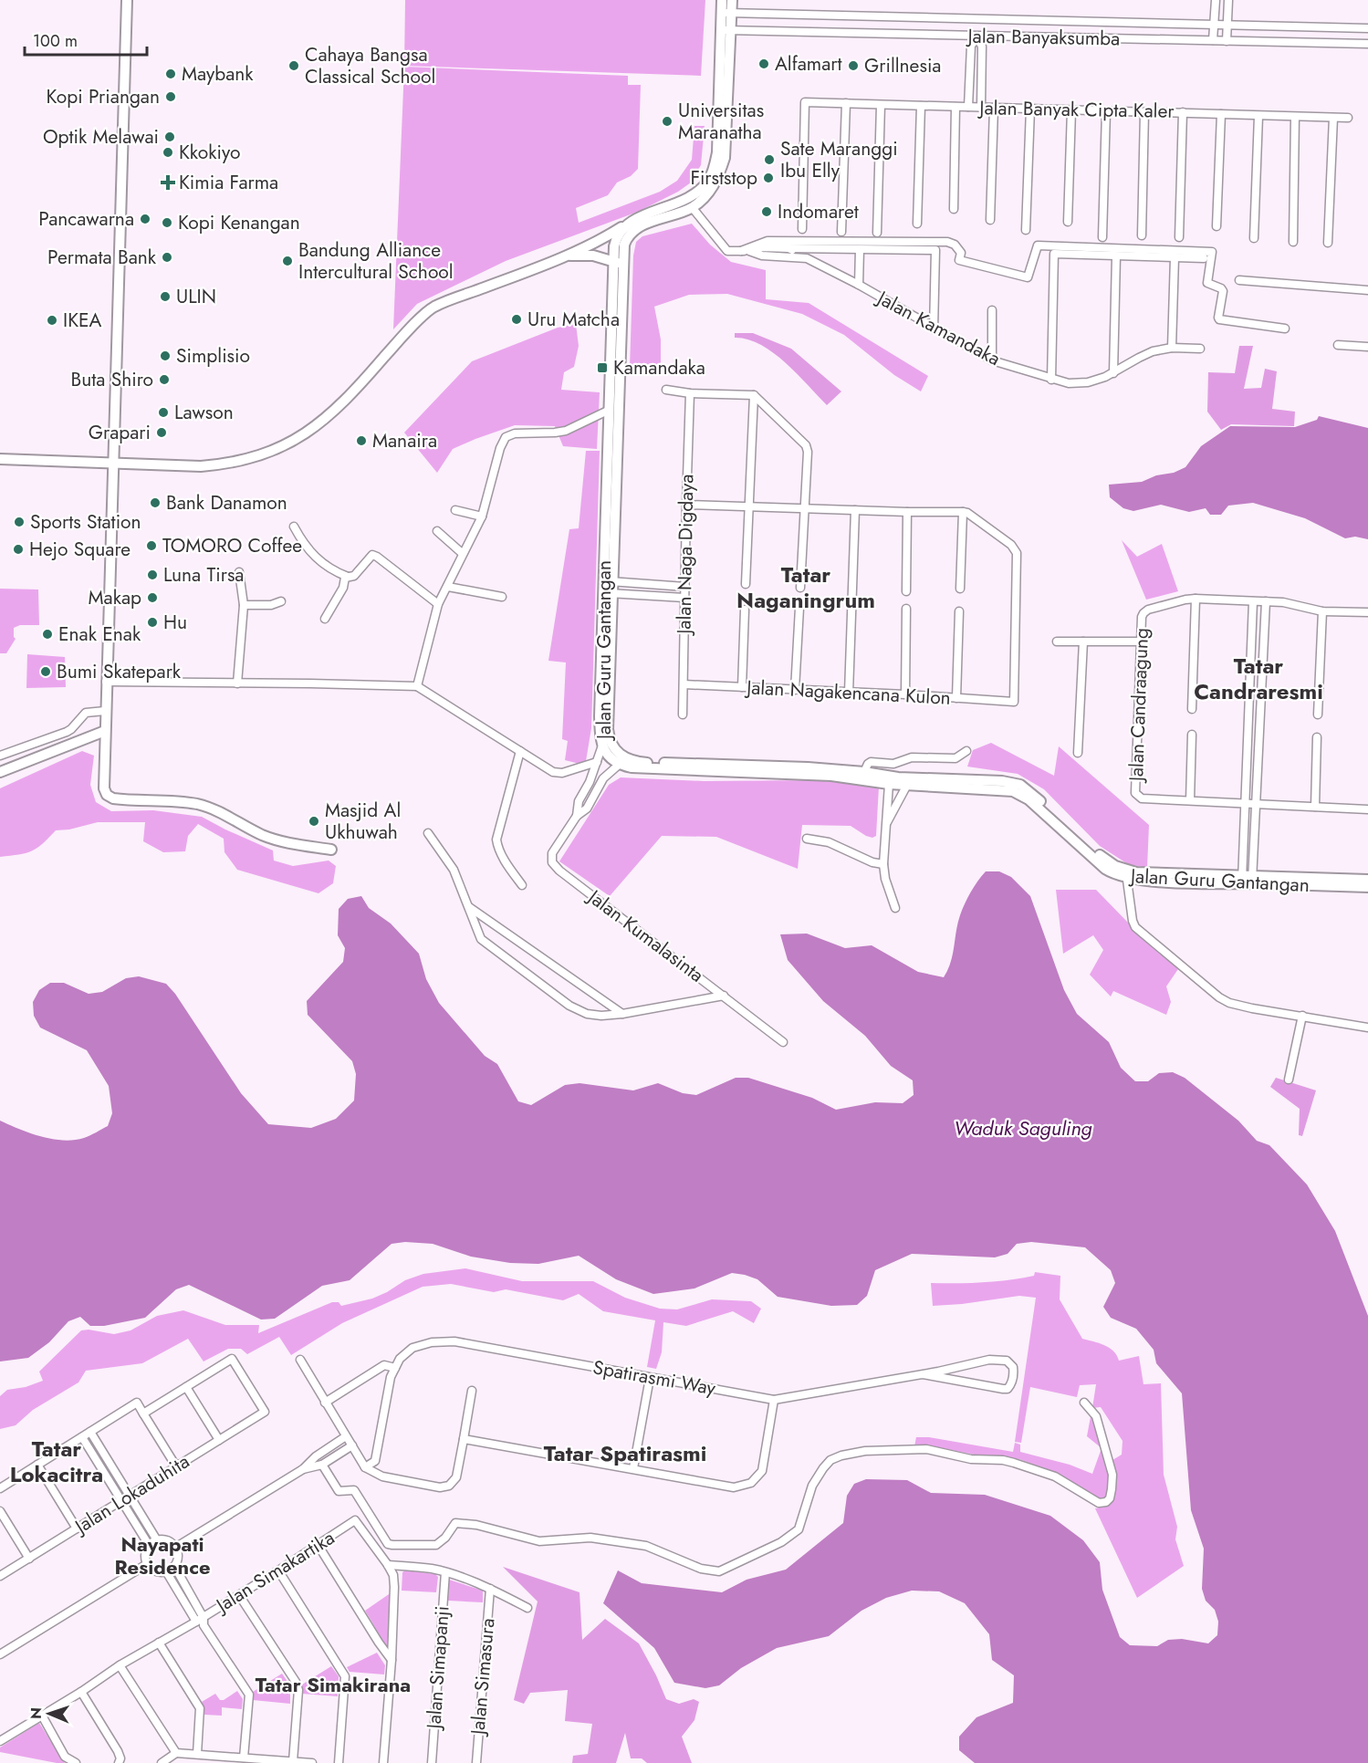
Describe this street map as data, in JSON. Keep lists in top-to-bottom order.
{
  "streets": {
    "street": [
      "Jalan Banyaksumba",
      "Jalan Banyak Cipta Kaler",
      "Jalan Kamandaka",
      "Jalan Naga Digdaya",
      "Jalan Guru Gantangan",
      "Jalan Nagakencana Kulon",
      "Jalan Candraagung",
      "Jalan Kumalasinta",
      "Spatirasmi Way",
      "Jalan Lokaduhita",
      "Jalan Simakartika",
      "Jalan Simapanji",
      "Jalan Simasura"
    ]
  },
  "crossings": [
    ["Jalan Banyaksumba", "Jalan Guru Gantangan"],
    ["Jalan Kamandaka", "Jalan Guru Gantangan"],
    ["Jalan Naga Digdaya", "Jalan Nagakencana Kulon"]
  ],
  "districts": [
    "Tatar Naganingrum",
    "Tatar Candraresmi",
    "Tatar Lokacitra",
    "Tatar Spatirasmi",
    "Nayapati Residence",
    "Tatar Simakirana"
  ],
  "water": ["Waduk Saguling"],
  "places": {
    "other": [
      "Alfamart",
      "Cahaya Bangsa Classical School",
      "Grillnesia",
      "Maybank",
      "Kopi Priangan",
      "Universitas Maranatha",
      "Optik Melawai",
      "Kkokiyo",
      "Sate Maranggi Ibu Elly",
      "Firststop",
      "Indomaret",
      "Pancawarna",
      "Kopi Kenangan",
      "Permata Bank",
      "Bandung Alliance Intercultural School",
      "ULIN",
      "Uru Matcha",
      "IKEA",
      "Simplisio",
      "Buta Shiro",
      "Lawson",
      "Grapari",
      "Manaira",
      "Bank Danamon",
      "Sports Station",
      "TOMORO Coffee",
      "Hejo Square",
      "Luna Tirsa",
      "Makap",
      "Hu",
      "Enak Enak",
      "Bumi Skatepark",
      "Masjid Al Ukhuwah"
    ],
    "health": ["Kimia Farma"],
    "transit": ["Kamandaka"]
  },
  "scale_bar": "100 m",
  "north": "left"
}
